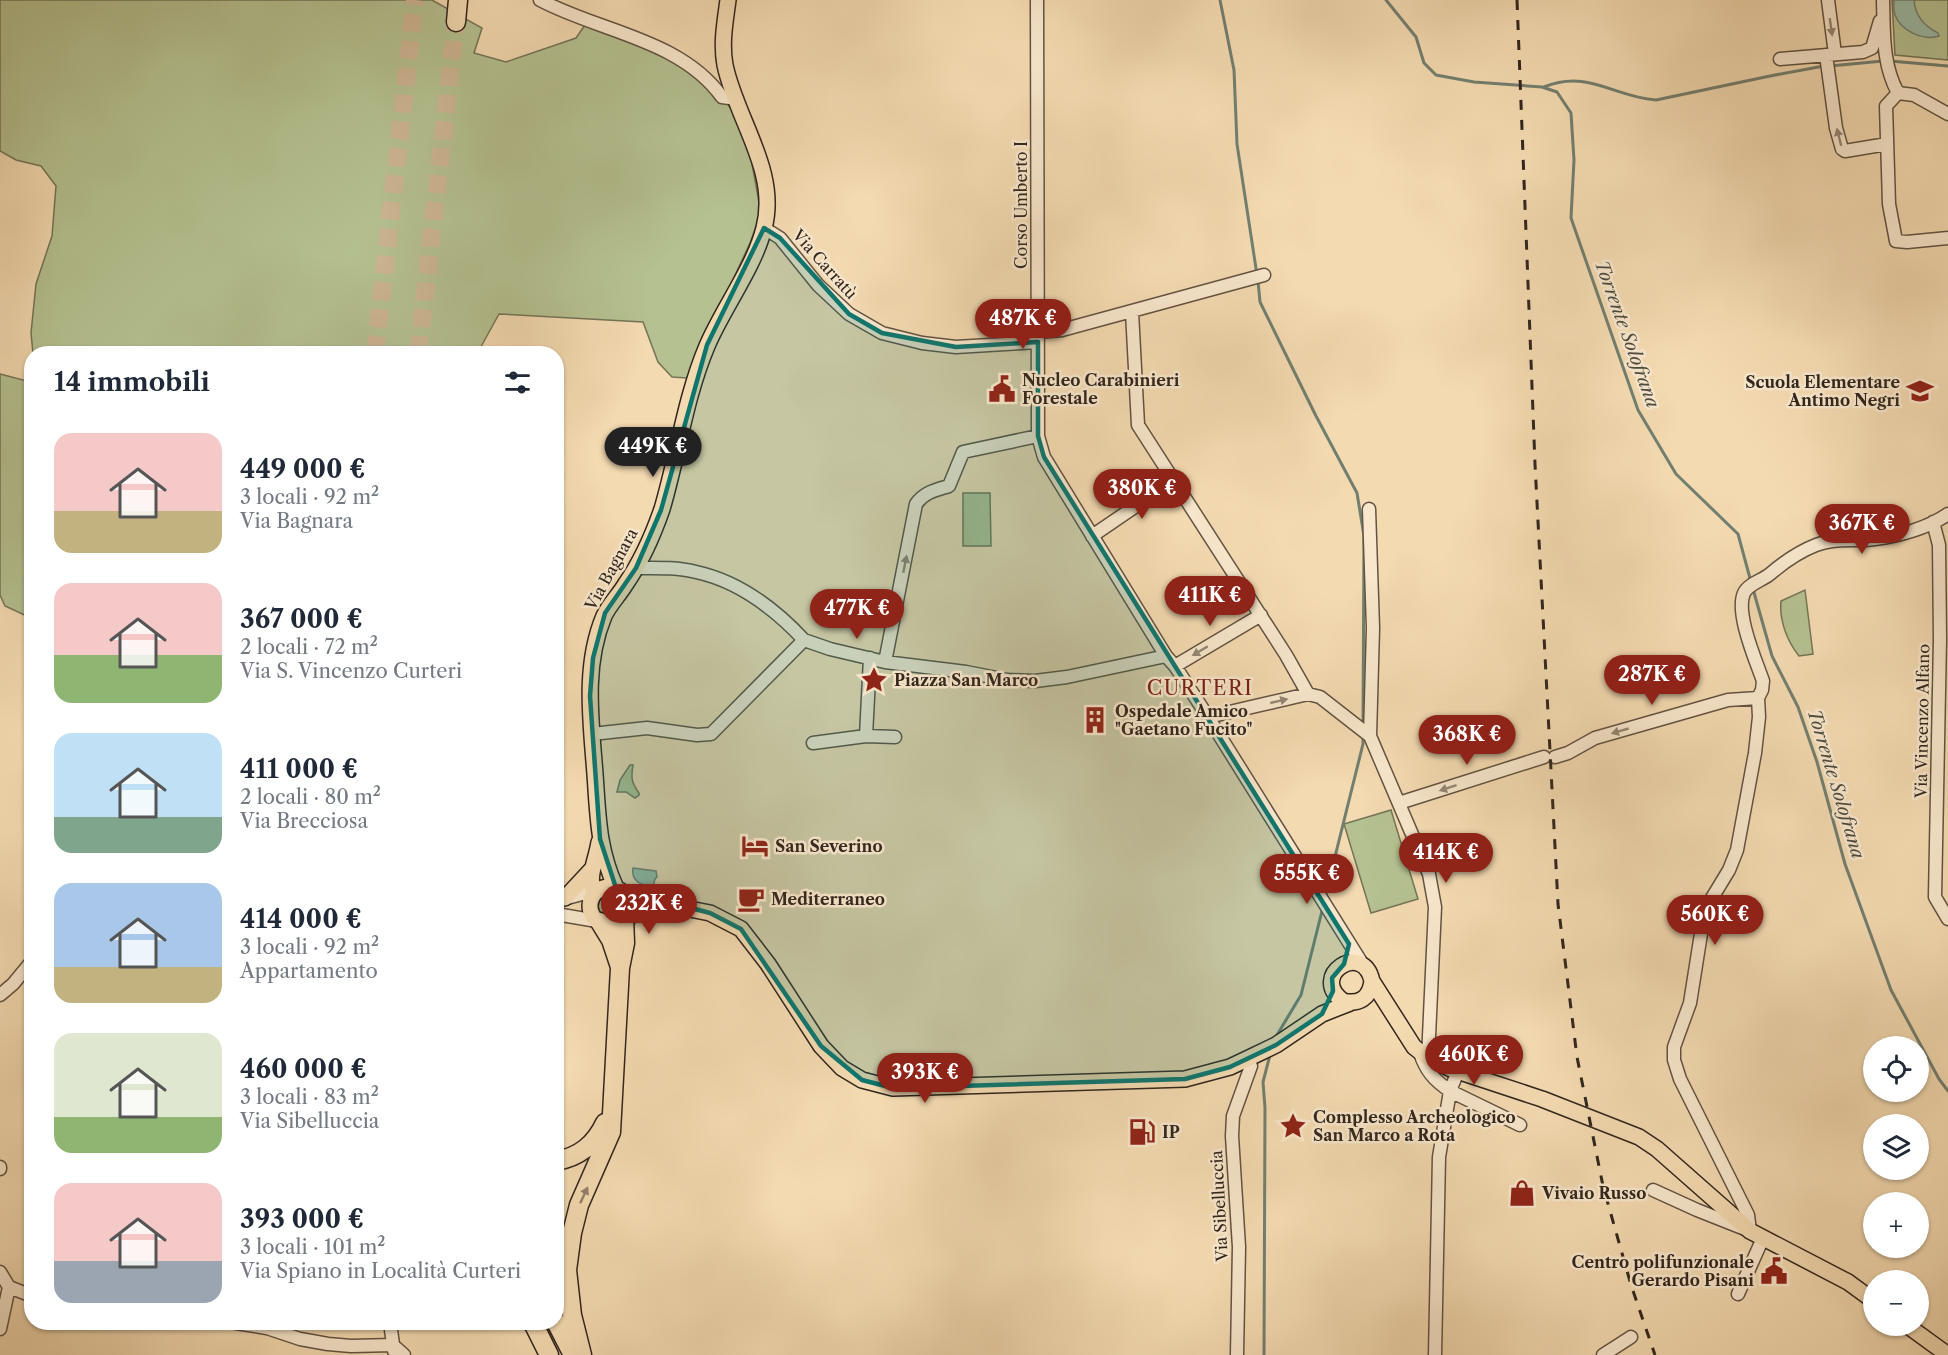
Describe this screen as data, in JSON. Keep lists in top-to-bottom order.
{
  "streets": {
    "main road": ["Via Bagnara"],
    "street": [
      "Corso Umberto I",
      "Via Carratù",
      "Via Vincenzo Alfano",
      "Via Sibelluccia"
    ]
  },
  "crossings": [
    ["Corso Umberto I", "Via Carratù"],
    ["Via Carratù", "Via Bagnara"]
  ],
  "districts": ["CURTERI"],
  "water": ["Torrente Solofrana"],
  "places": {
    "public building": ["Nucleo Carabinieri Forestale", "Centro polifunzionale Gerardo Pisani"],
    "school or university": ["Scuola Elementare Antimo Negri"],
    "place": ["Piazza San Marco", "Complesso Archeologico San Marco a Rota"],
    "building": ["Ospedale Amico \"Gaetano Fucito\""],
    "hotel": ["San Severino"],
    "cafe": ["Mediterraneo"],
    "fuel station": ["IP"],
    "shop": ["Vivaio Russo"]
  },
  "page": {
    "price": [
      "487K €",
      "449K €",
      "380K €",
      "367K €",
      "411K €",
      "477K €",
      "287K €",
      "368K €",
      "414K €",
      "555K €",
      "232K €",
      "560K €",
      "460K €",
      "393K €"
    ],
    "heading": "14 immobili",
    "list": [
      {
        "name": "449 000 €",
        "note": "3 locali · 92 m² · Via Bagnara"
      },
      {
        "name": "367 000 €",
        "note": "2 locali · 72 m² · Via S. Vincenzo Curteri"
      },
      {
        "name": "411 000 €",
        "note": "2 locali · 80 m² · Via Brecciosa"
      },
      {
        "name": "414 000 €",
        "note": "3 locali · 92 m² · Appartamento"
      },
      {
        "name": "460 000 €",
        "note": "3 locali · 83 m² · Via Sibelluccia"
      },
      {
        "name": "393 000 €",
        "note": "3 locali · 101 m² · Via Spiano in Località Curteri"
      }
    ],
    "map_buttons": ["+", "−"]
  }
}
